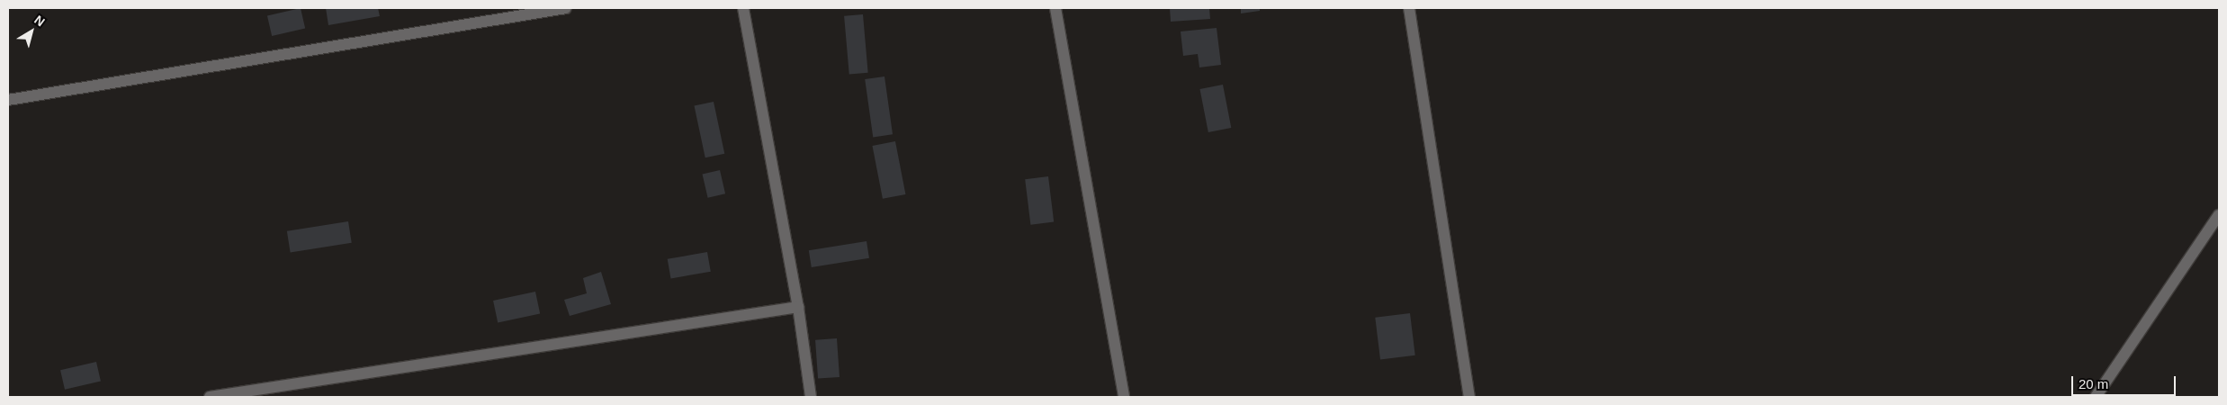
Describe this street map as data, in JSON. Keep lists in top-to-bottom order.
{
  "scale_bar": "20 m",
  "north": "top right"
}
